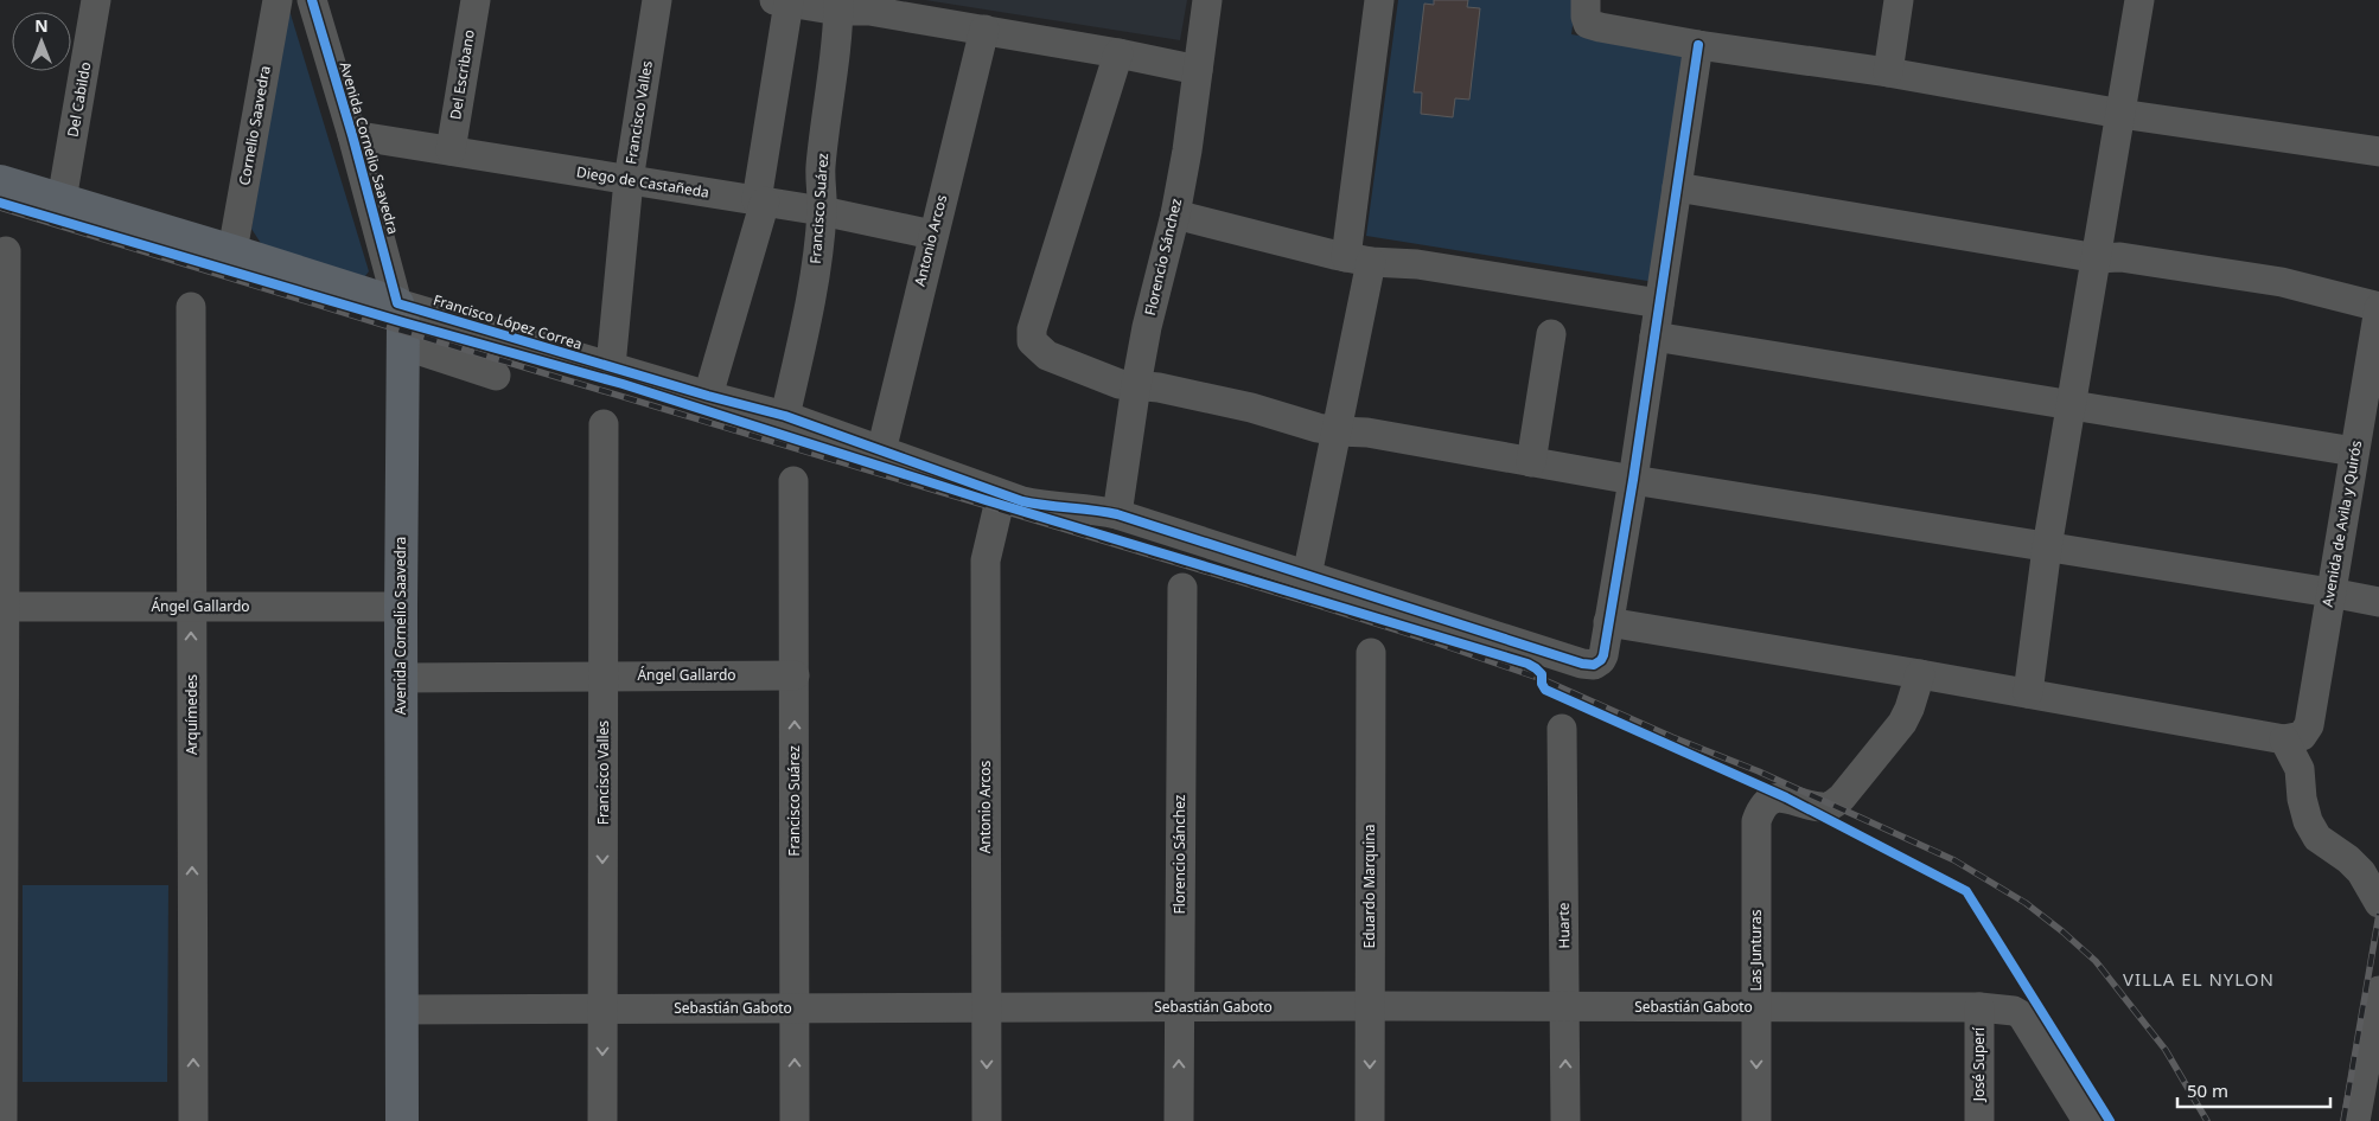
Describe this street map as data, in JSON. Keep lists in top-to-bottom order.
{
  "streets": {
    "main road": ["Avenida Cornelio Saavedra", "Francisco López Correa"],
    "street": [
      "Del Escribano",
      "Del Cabildo",
      "Francisco Valles",
      "Cornelio Saavedra",
      "Diego de Castañeda",
      "Francisco Suárez",
      "Antonio Arcos",
      "Florencio Sánchez",
      "Avenida de Avila y Quirós",
      "Ángel Gallardo",
      "Arquímedes",
      "Eduardo Marquina",
      "Huarte",
      "Las Junturas",
      "Sebastián Gaboto",
      "José Superí"
    ]
  },
  "crossings": [
    ["Del Escribano", "Diego de Castañeda"],
    ["Del Cabildo", "Francisco López Correa"],
    ["Francisco Valles", "Diego de Castañeda"],
    ["Francisco Valles", "Francisco López Correa"],
    ["Francisco Valles", "Ángel Gallardo"],
    ["Francisco Valles", "Sebastián Gaboto"],
    ["Cornelio Saavedra", "Francisco López Correa"],
    ["Avenida Cornelio Saavedra", "Diego de Castañeda"],
    ["Avenida Cornelio Saavedra", "Francisco López Correa"],
    ["Avenida Cornelio Saavedra", "Ángel Gallardo"],
    ["Avenida Cornelio Saavedra", "Sebastián Gaboto"],
    ["Diego de Castañeda", "Francisco Suárez"],
    ["Diego de Castañeda", "Antonio Arcos"],
    ["Francisco Suárez", "Francisco López Correa"],
    ["Francisco Suárez", "Ángel Gallardo"],
    ["Francisco Suárez", "Sebastián Gaboto"],
    ["Antonio Arcos", "Francisco López Correa"],
    ["Antonio Arcos", "Sebastián Gaboto"],
    ["Florencio Sánchez", "Francisco López Correa"],
    ["Florencio Sánchez", "Sebastián Gaboto"],
    ["Ángel Gallardo", "Arquímedes"],
    ["Eduardo Marquina", "Sebastián Gaboto"],
    ["Huarte", "Sebastián Gaboto"],
    ["Las Junturas", "Sebastián Gaboto"],
    ["Sebastián Gaboto", "José Superí"]
  ],
  "one_way": ["Francisco Valles", "Francisco Suárez"],
  "districts": ["VILLA EL NYLON"],
  "scale_bar": "50 m",
  "north": "top"
}
